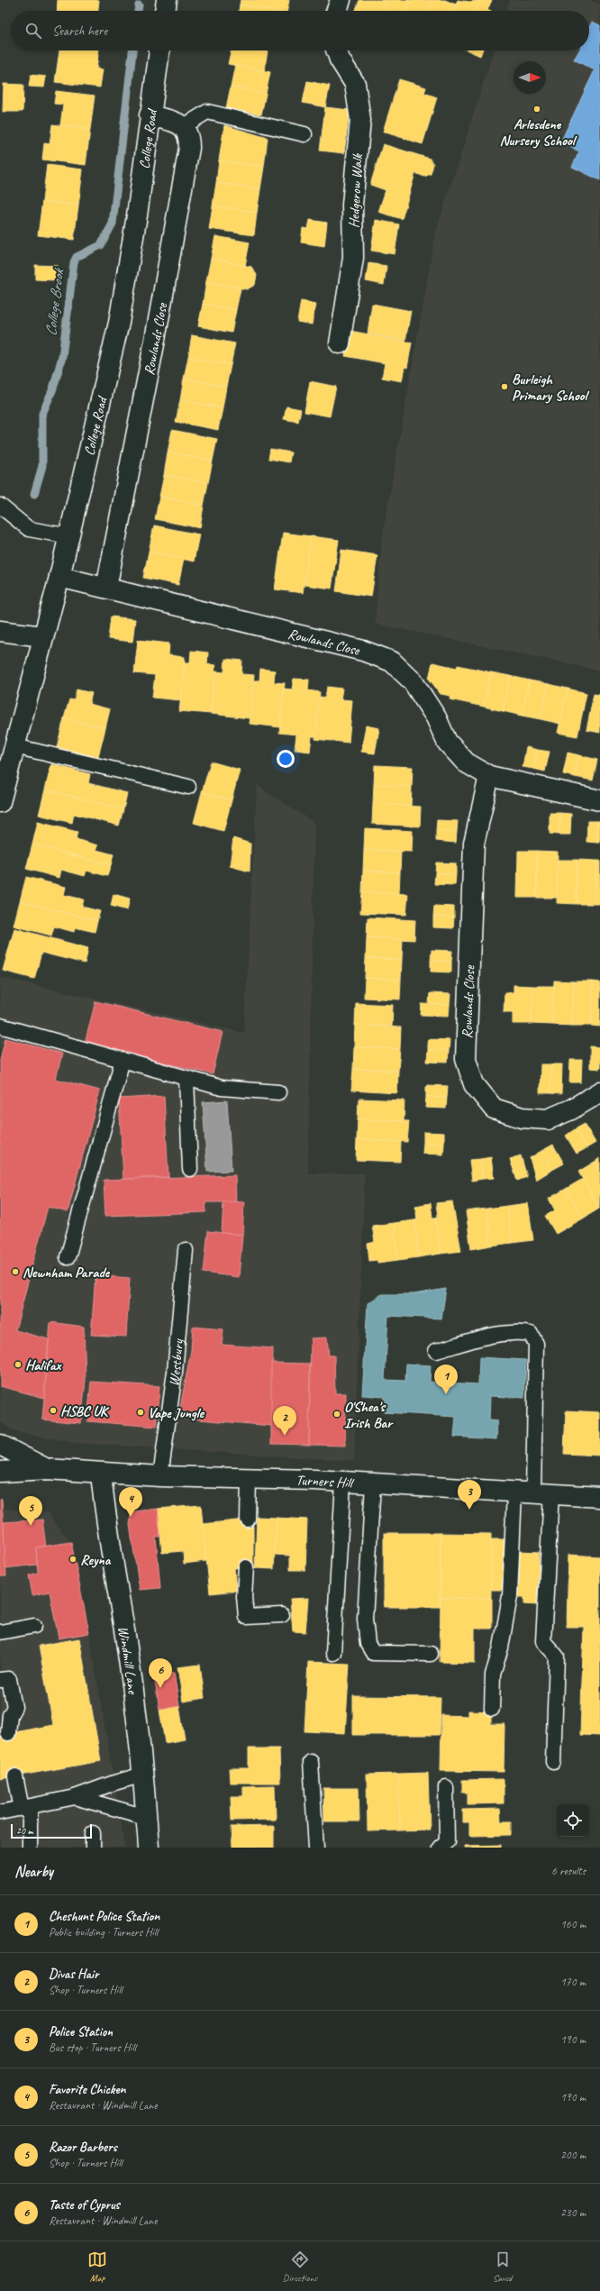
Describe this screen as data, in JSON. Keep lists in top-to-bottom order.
{
  "streets": {
    "street": [
      "College Road",
      "Hedgerow Walk",
      "Rowlands Close",
      "Turners Hill",
      "Windmill Lane"
    ],
    "lane": ["Westbury"]
  },
  "crossings": [
    ["College Road", "Rowlands Close"],
    ["Westbury", "Turners Hill"],
    ["Turners Hill", "Windmill Lane"]
  ],
  "water": ["College Brook"],
  "places": [
    "Arlesdene Nursery School",
    "Burleigh Primary School",
    "Newnham Parade",
    "Halifax",
    "HSBC UK",
    "Vape Jungle",
    "O'Shea's Irish Bar",
    "Reyna"
  ],
  "scale_bar": "20 m",
  "north": "right",
  "page": {
    "search": "Search here",
    "pins": [
      "1",
      "2",
      "3",
      "4",
      "5",
      "6"
    ],
    "scale": "20 m",
    "heading": ["Nearby", "6 results"],
    "list": [
      {
        "mark": "1",
        "name": "Cheshunt Police Station",
        "note": "Public building · Turners Hill",
        "value": "160 m"
      },
      {
        "mark": "2",
        "name": "Divas Hair",
        "note": "Shop · Turners Hill",
        "value": "170 m"
      },
      {
        "mark": "3",
        "name": "Police Station",
        "note": "Bus stop · Turners Hill",
        "value": "190 m"
      },
      {
        "mark": "4",
        "name": "Favorite Chicken",
        "note": "Restaurant · Windmill Lane",
        "value": "190 m"
      },
      {
        "mark": "5",
        "name": "Razor Barbers",
        "note": "Shop · Turners Hill",
        "value": "200 m"
      },
      {
        "mark": "6",
        "name": "Taste of Cyprus",
        "note": "Restaurant · Windmill Lane",
        "value": "230 m"
      }
    ],
    "nav": ["Map", "Directions", "Saved"]
  }
}
